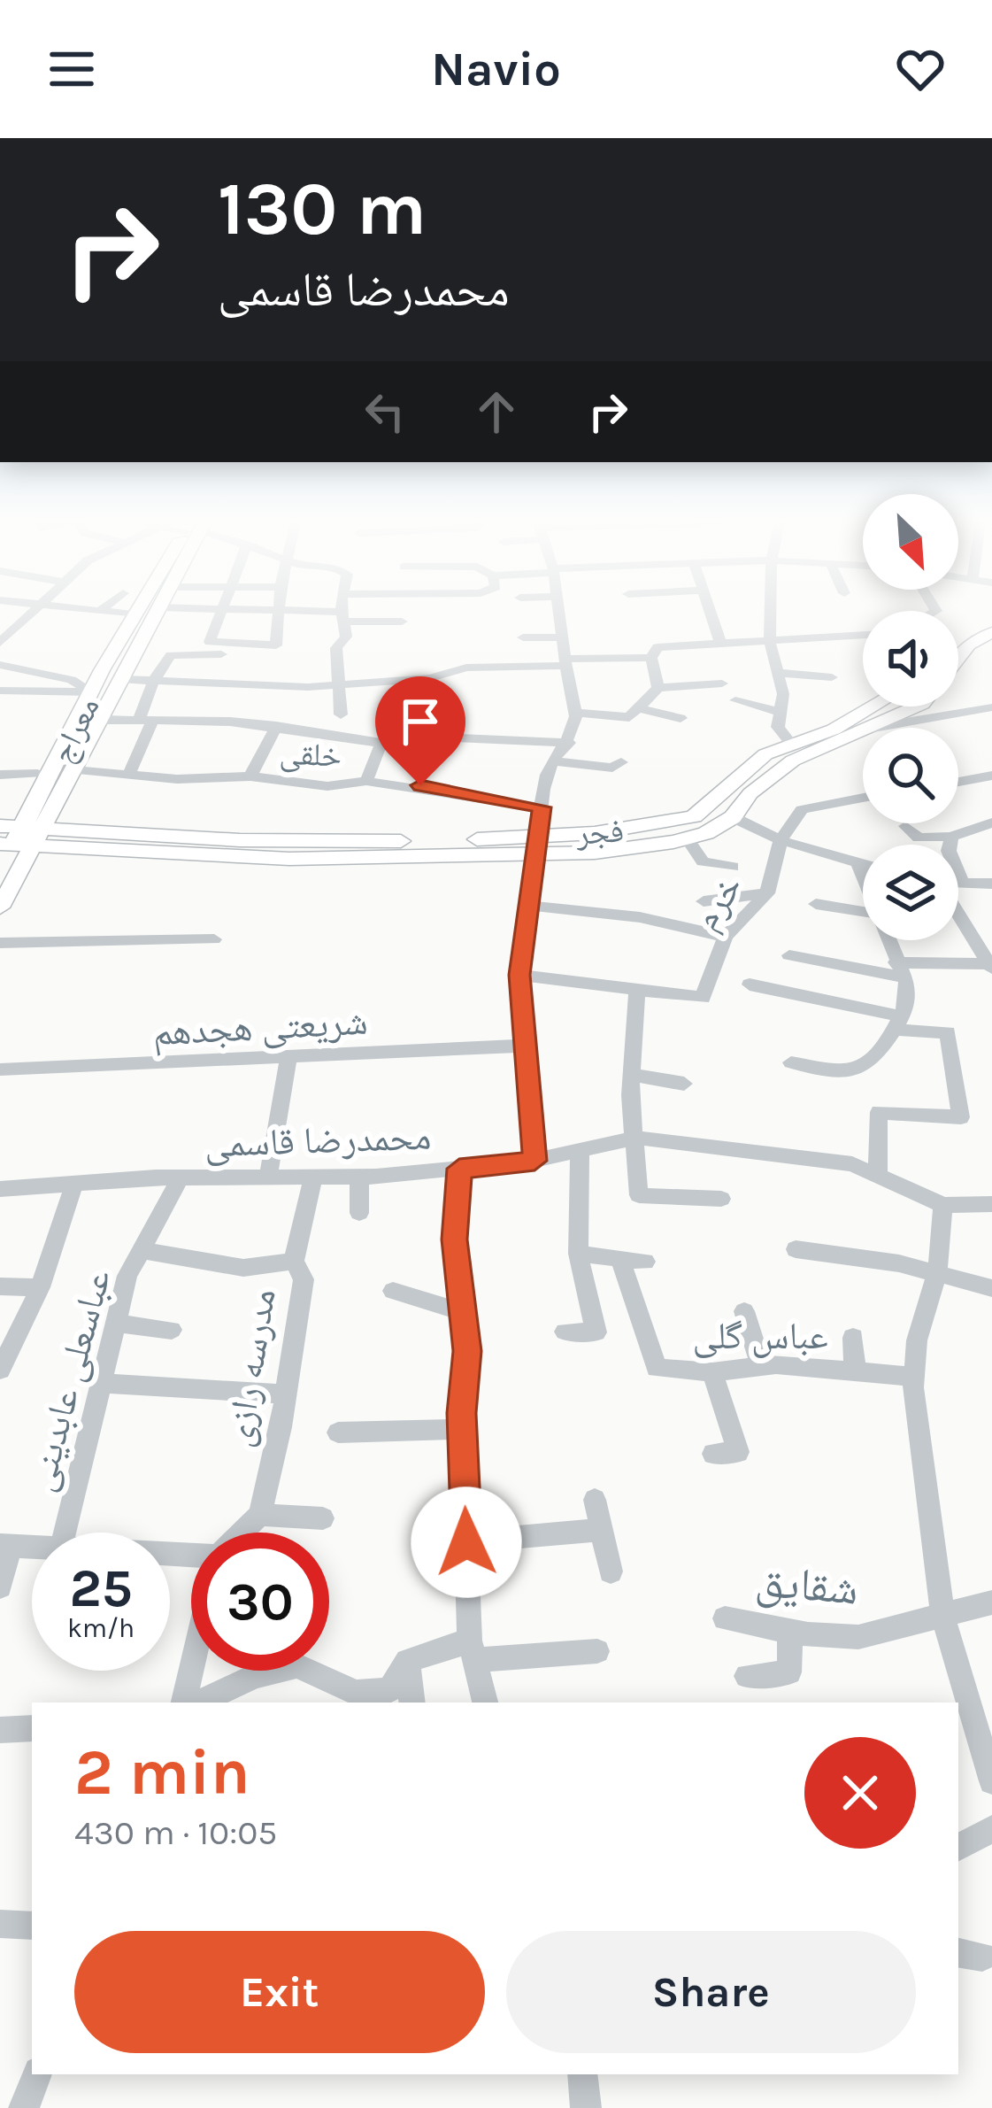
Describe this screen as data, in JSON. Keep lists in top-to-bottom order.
{
  "streets": {
    "main road": ["معراج", "فجر"],
    "street": [
      "خلقی",
      "خرم",
      "شریعتی هجدهم",
      "محمدرضا قاسمی",
      "عباس گلی",
      "مدرسه رازی",
      "عباسعلی عابدینی",
      "شقایق"
    ]
  },
  "crossings": [
    ["معراج", "خلقی"],
    ["معراج", "فجر"],
    ["محمدرضا قاسمی", "مدرسه رازی"],
    ["محمدرضا قاسمی", "عباسعلی عابدینی"]
  ],
  "north": "bottom right",
  "page": {
    "header": "Navio",
    "turn": ["130 m", "محمدرضا قاسمی"],
    "speed": "25 km/h",
    "limit": "30",
    "heading": ["2 min", "430 m · 10:05"],
    "buttons": ["Exit", "Share"]
  }
}
